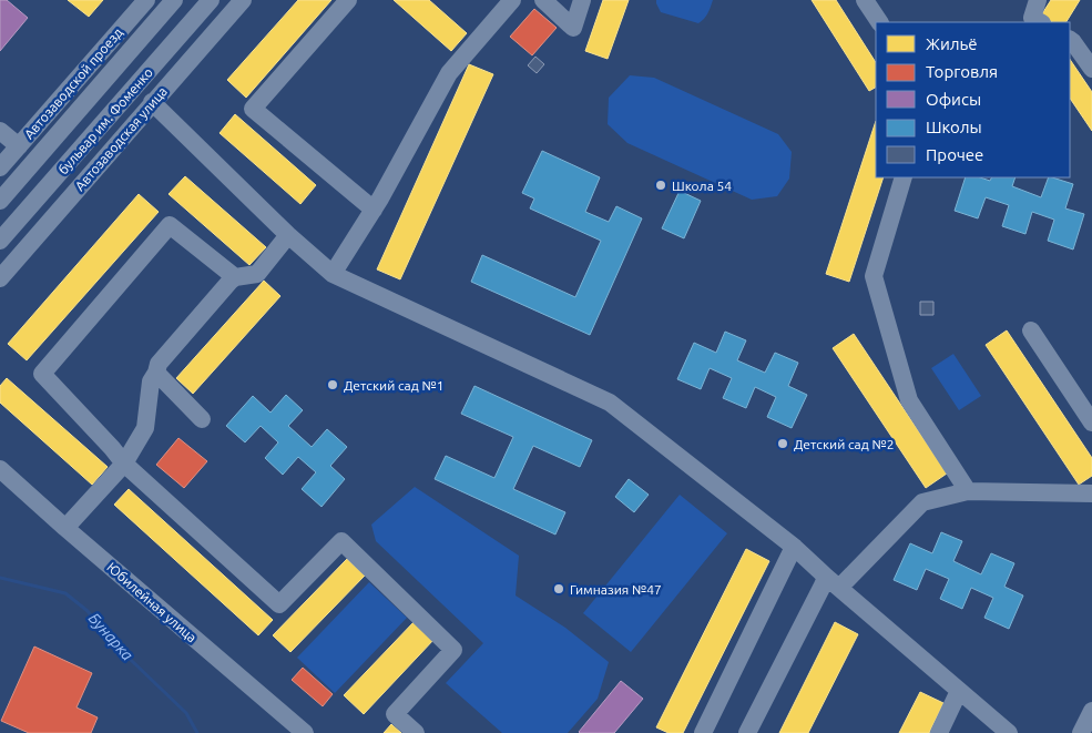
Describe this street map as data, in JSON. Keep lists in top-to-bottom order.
{
  "streets": {
    "street": [
      "Автозаводской проезд",
      "бульвар им. Фоменко",
      "Автозаводская улица",
      "Юбилейная улица"
    ]
  },
  "water": ["Бунарка"],
  "places": [
    "Школа 54",
    "Детский сад №1",
    "Детский сад №2",
    "Гимназия №47"
  ],
  "legend": [
    "Жильё",
    "Торговля",
    "Офисы",
    "Школы",
    "Прочее"
  ]
}
